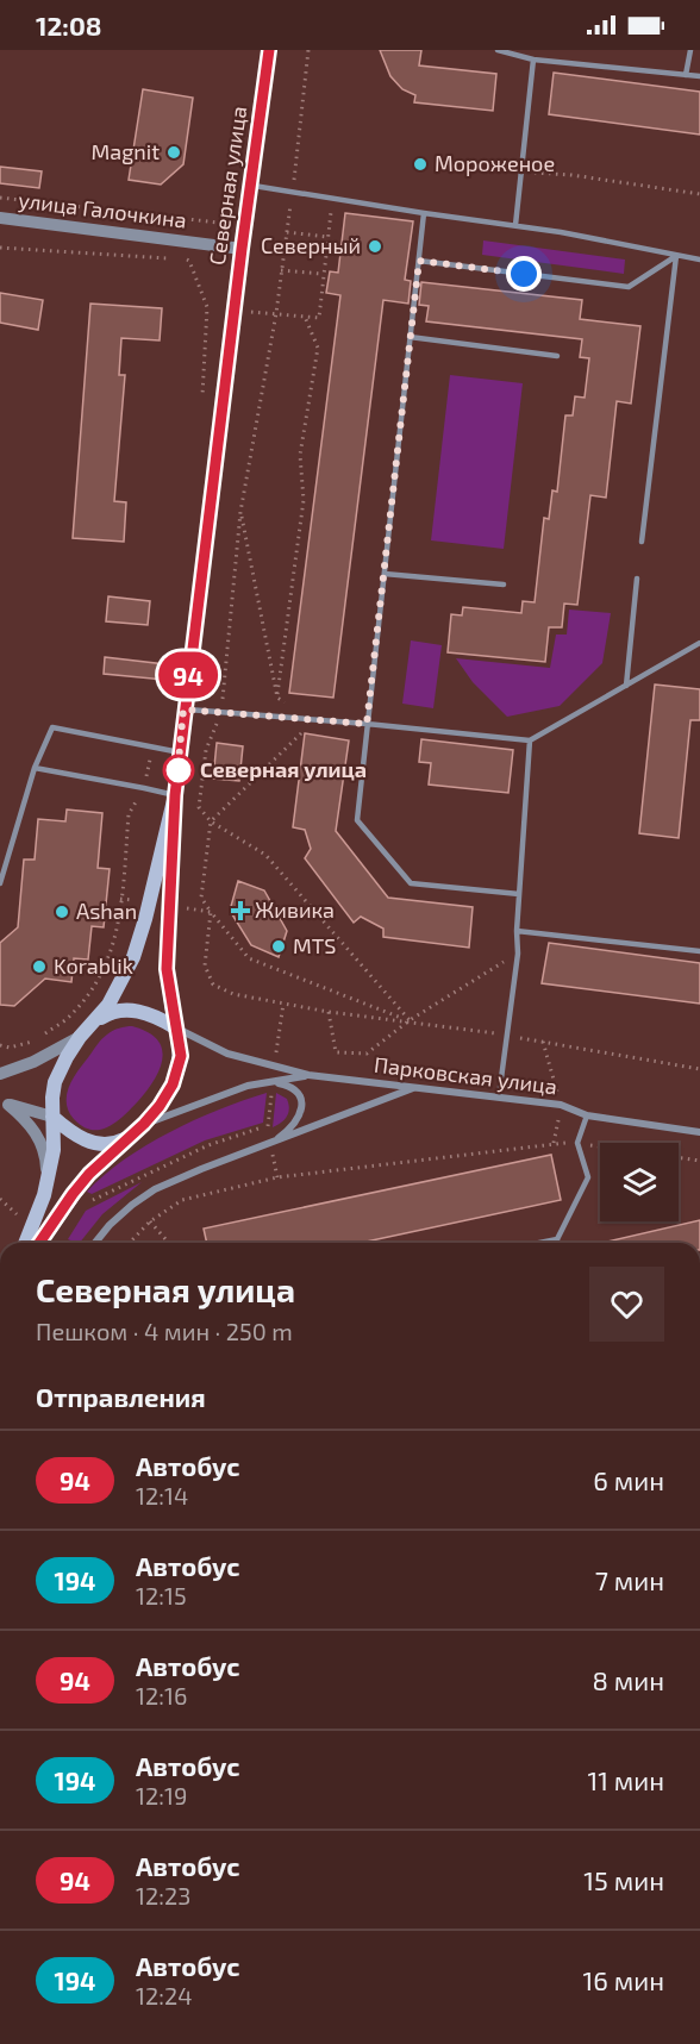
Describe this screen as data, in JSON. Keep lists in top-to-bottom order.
{
  "streets": {
    "main road": ["Северная улица"],
    "street": ["улица Галочкина", "Парковская улица"]
  },
  "crossings": [
    ["Северная улица", "улица Галочкина"],
    ["Северная улица", "Парковская улица"]
  ],
  "places": {
    "other": [
      "Magnit",
      "Мороженое",
      "Северный",
      "Северная улица",
      "Аshan",
      "MTS",
      "Korablik"
    ],
    "health": ["Живика"]
  },
  "lines": ["bus line 94"],
  "page": {
    "status": "12:08",
    "on_map": "94",
    "heading": [
      ["Северная улица", "Пешком · 4 мин · 250 m"],
      "Отправления"
    ],
    "list": [
      {
        "mark": "94",
        "name": "Автобус",
        "note": "12:14",
        "value": "6 мин"
      },
      {
        "mark": "194",
        "name": "Автобус",
        "note": "12:15",
        "value": "7 мин"
      },
      {
        "mark": "94",
        "name": "Автобус",
        "note": "12:16",
        "value": "8 мин"
      },
      {
        "mark": "194",
        "name": "Автобус",
        "note": "12:19",
        "value": "11 мин"
      },
      {
        "mark": "94",
        "name": "Автобус",
        "note": "12:23",
        "value": "15 мин"
      },
      {
        "mark": "194",
        "name": "Автобус",
        "note": "12:24",
        "value": "16 мин"
      }
    ]
  }
}
